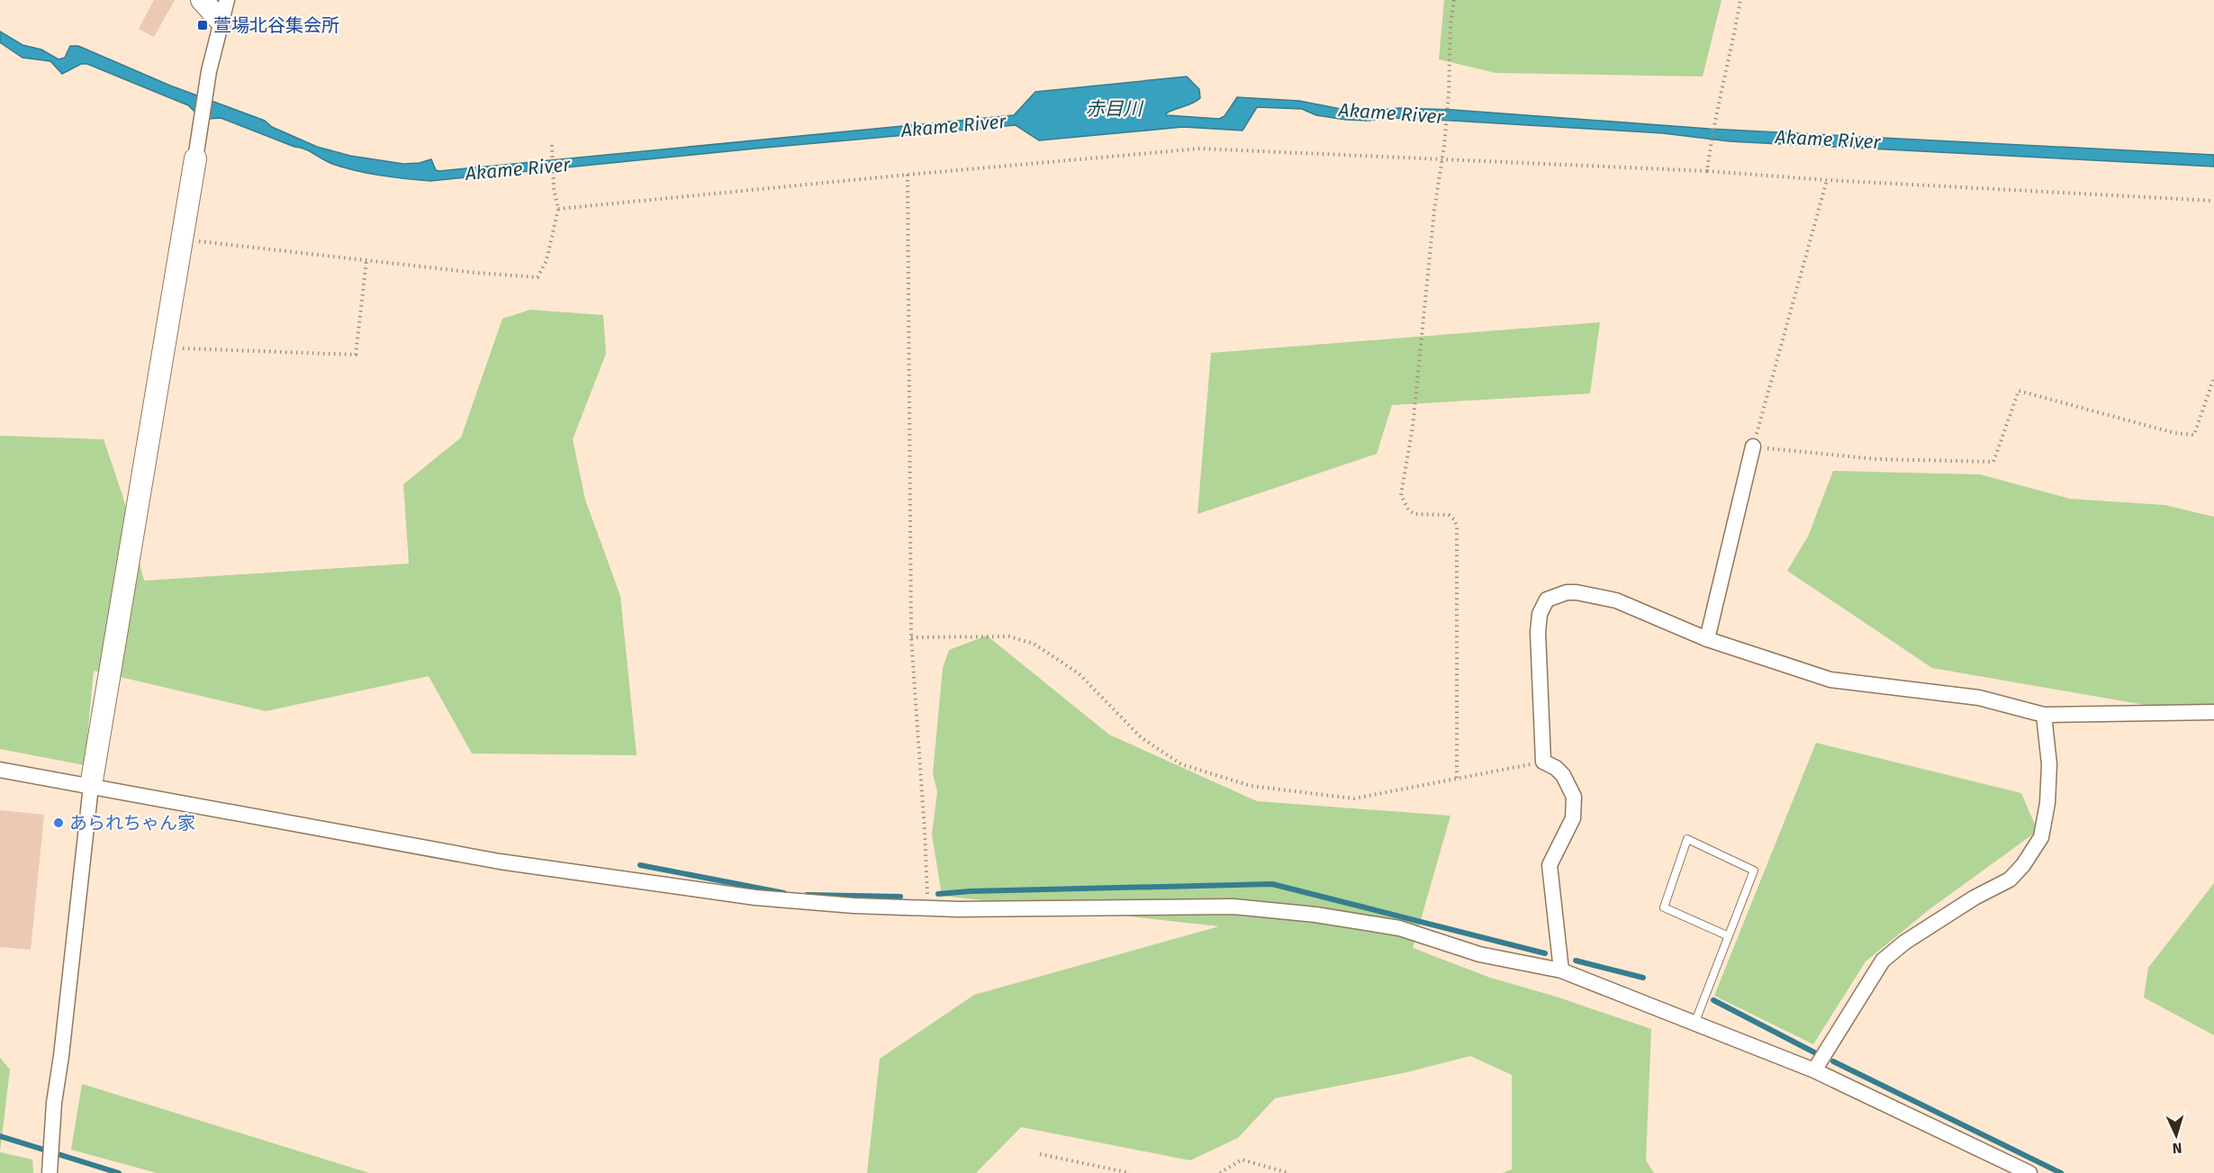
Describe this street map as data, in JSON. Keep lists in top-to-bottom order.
{
  "water": ["赤目川", "Akame River"],
  "places": {
    "transit": ["萱場北谷集会所"],
    "other": ["あられちゃん家"]
  },
  "north": "bottom"
}
